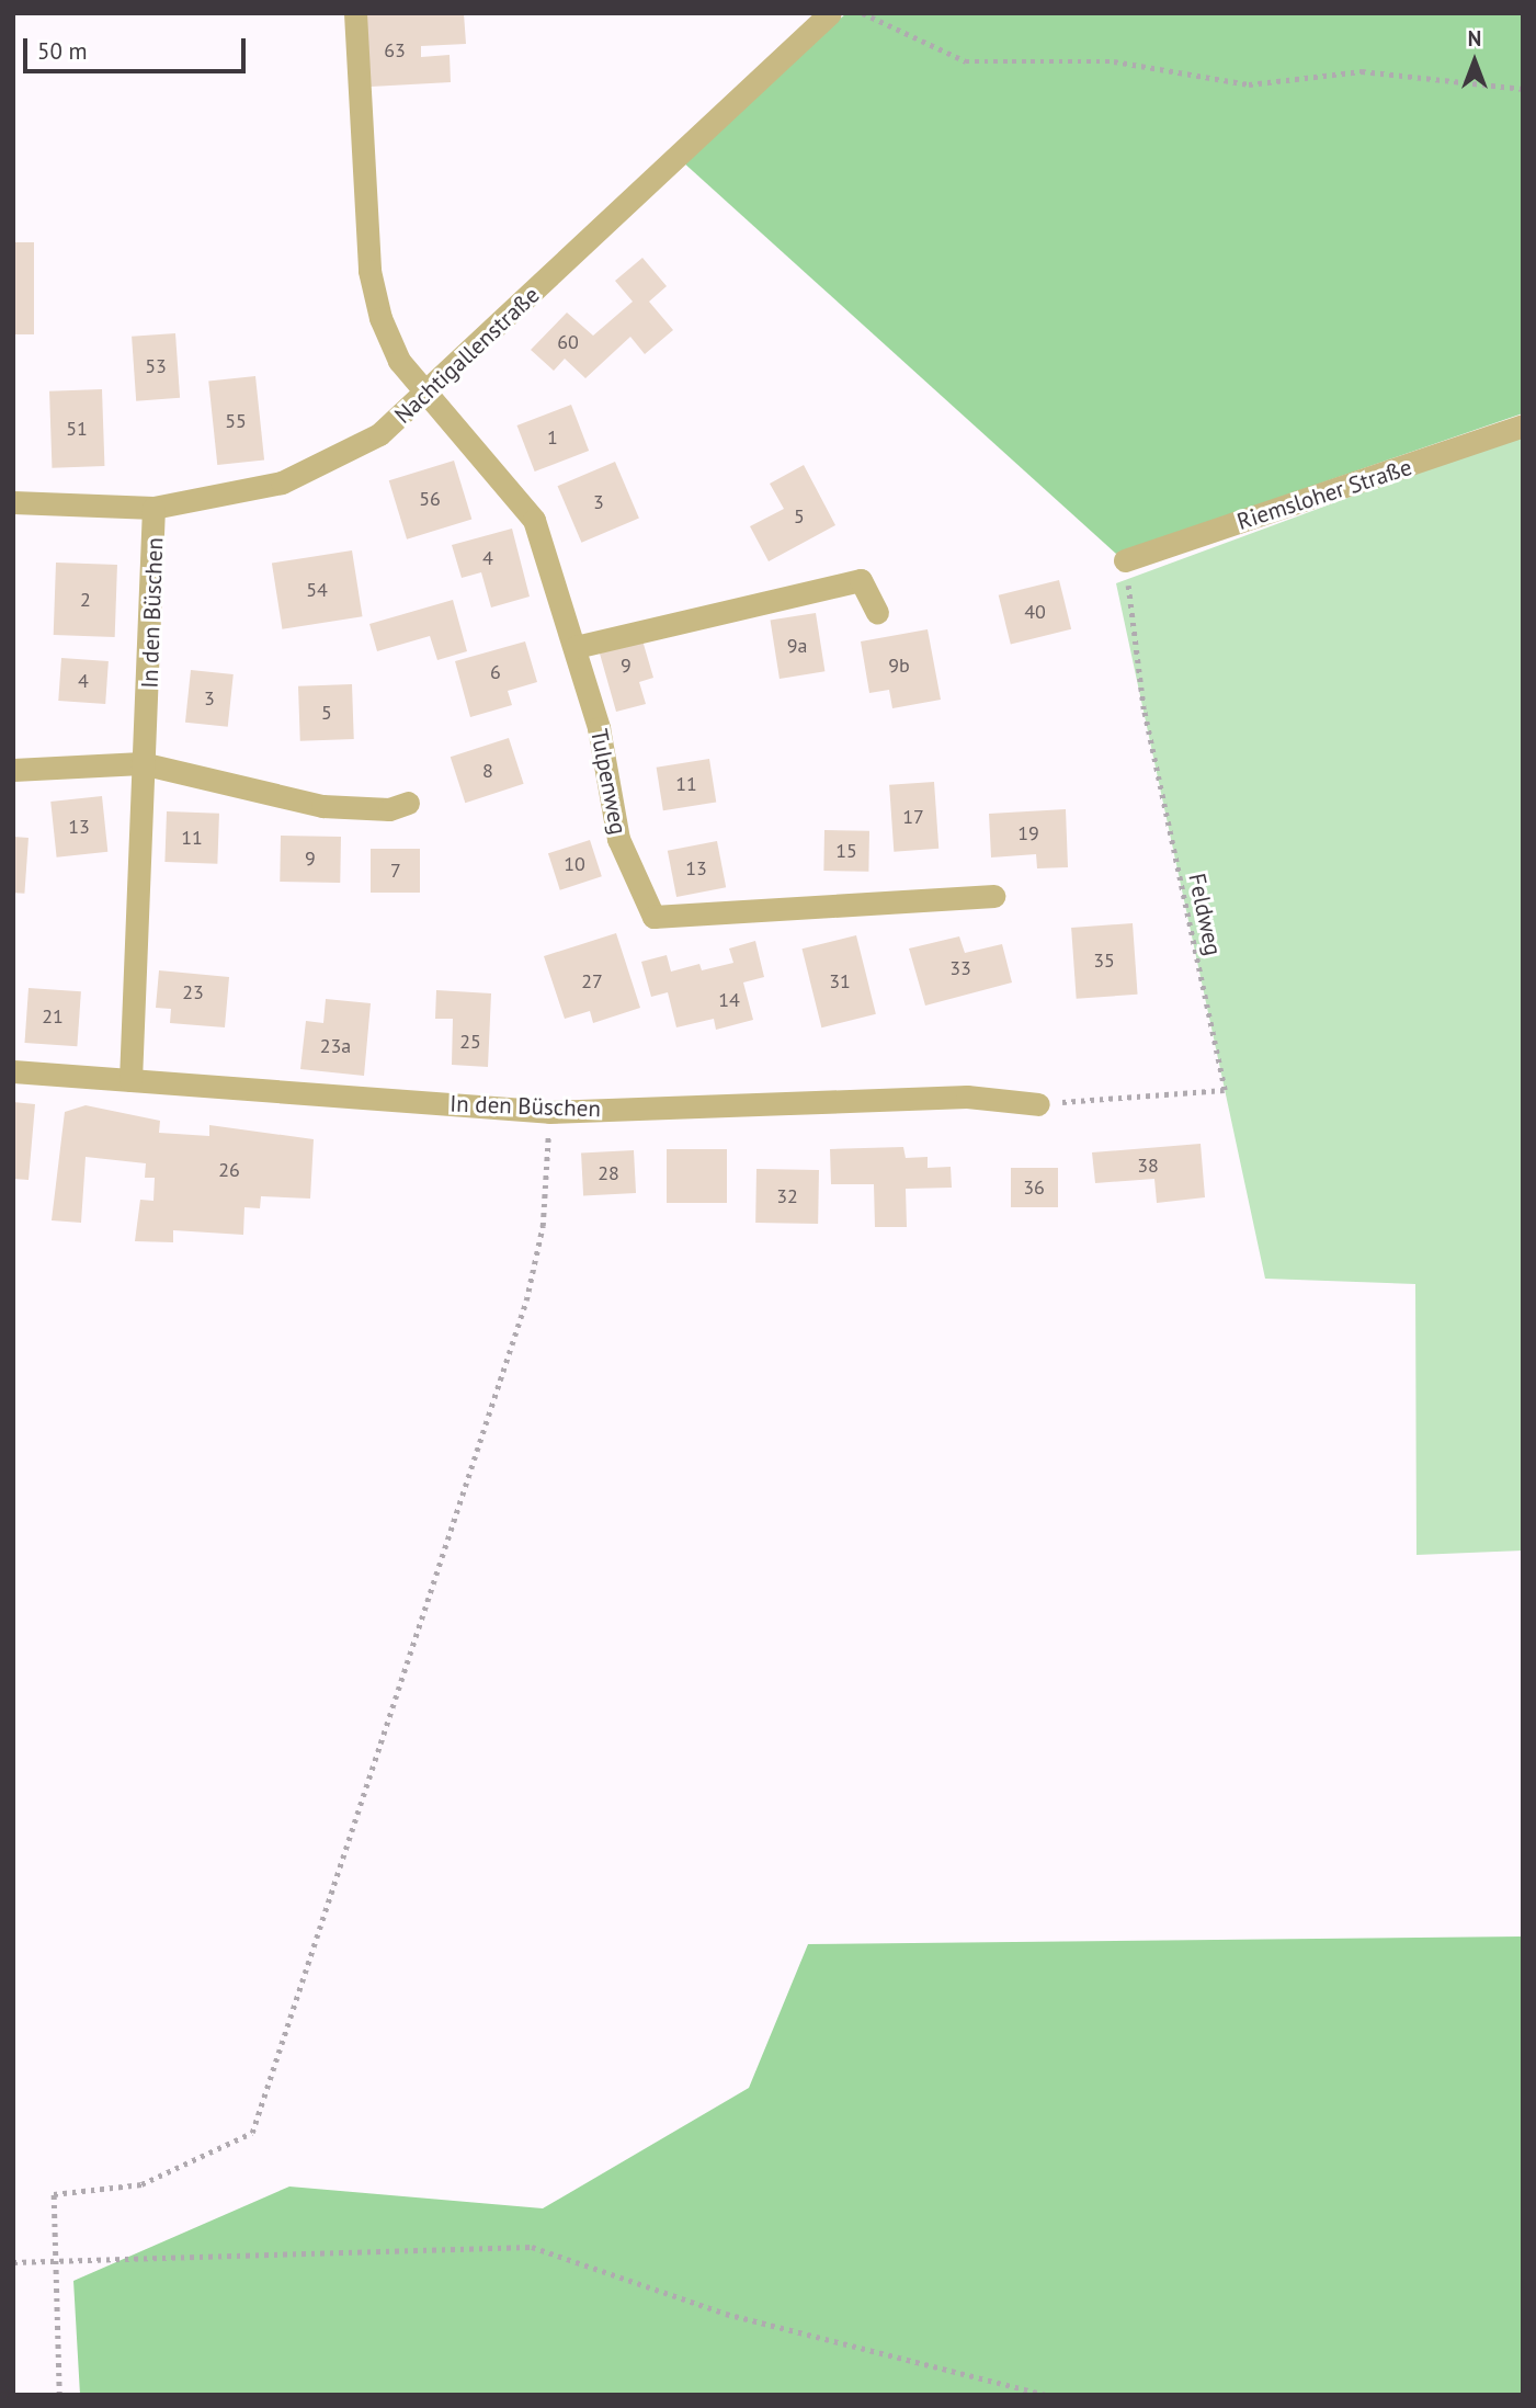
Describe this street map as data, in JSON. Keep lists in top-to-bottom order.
{
  "streets": {
    "street": [
      "Nachtigallenstraße",
      "Riemsloher Straße",
      "In den Büschen",
      "Tulpenweg"
    ],
    "path": ["Feldweg"]
  },
  "crossings": [
    ["Nachtigallenstraße", "In den Büschen"],
    ["Nachtigallenstraße", "Tulpenweg"],
    ["Riemsloher Straße", "Feldweg"],
    ["In den Büschen", "Feldweg"]
  ],
  "house_numbers": [
    "63",
    "60",
    "53",
    "55",
    "51",
    "1",
    "56",
    "3",
    "5",
    "4",
    "54",
    "2",
    "40",
    "9a",
    "9",
    "9b",
    "6",
    "4",
    "3",
    "5",
    "8",
    "11",
    "17",
    "13",
    "19",
    "11",
    "15",
    "9",
    "10",
    "13",
    "7",
    "35",
    "33",
    "27",
    "31",
    "23",
    "14",
    "21",
    "25",
    "23a",
    "38",
    "26",
    "28",
    "36",
    "32"
  ],
  "scale_bar": "50 m",
  "north": "top"
}
